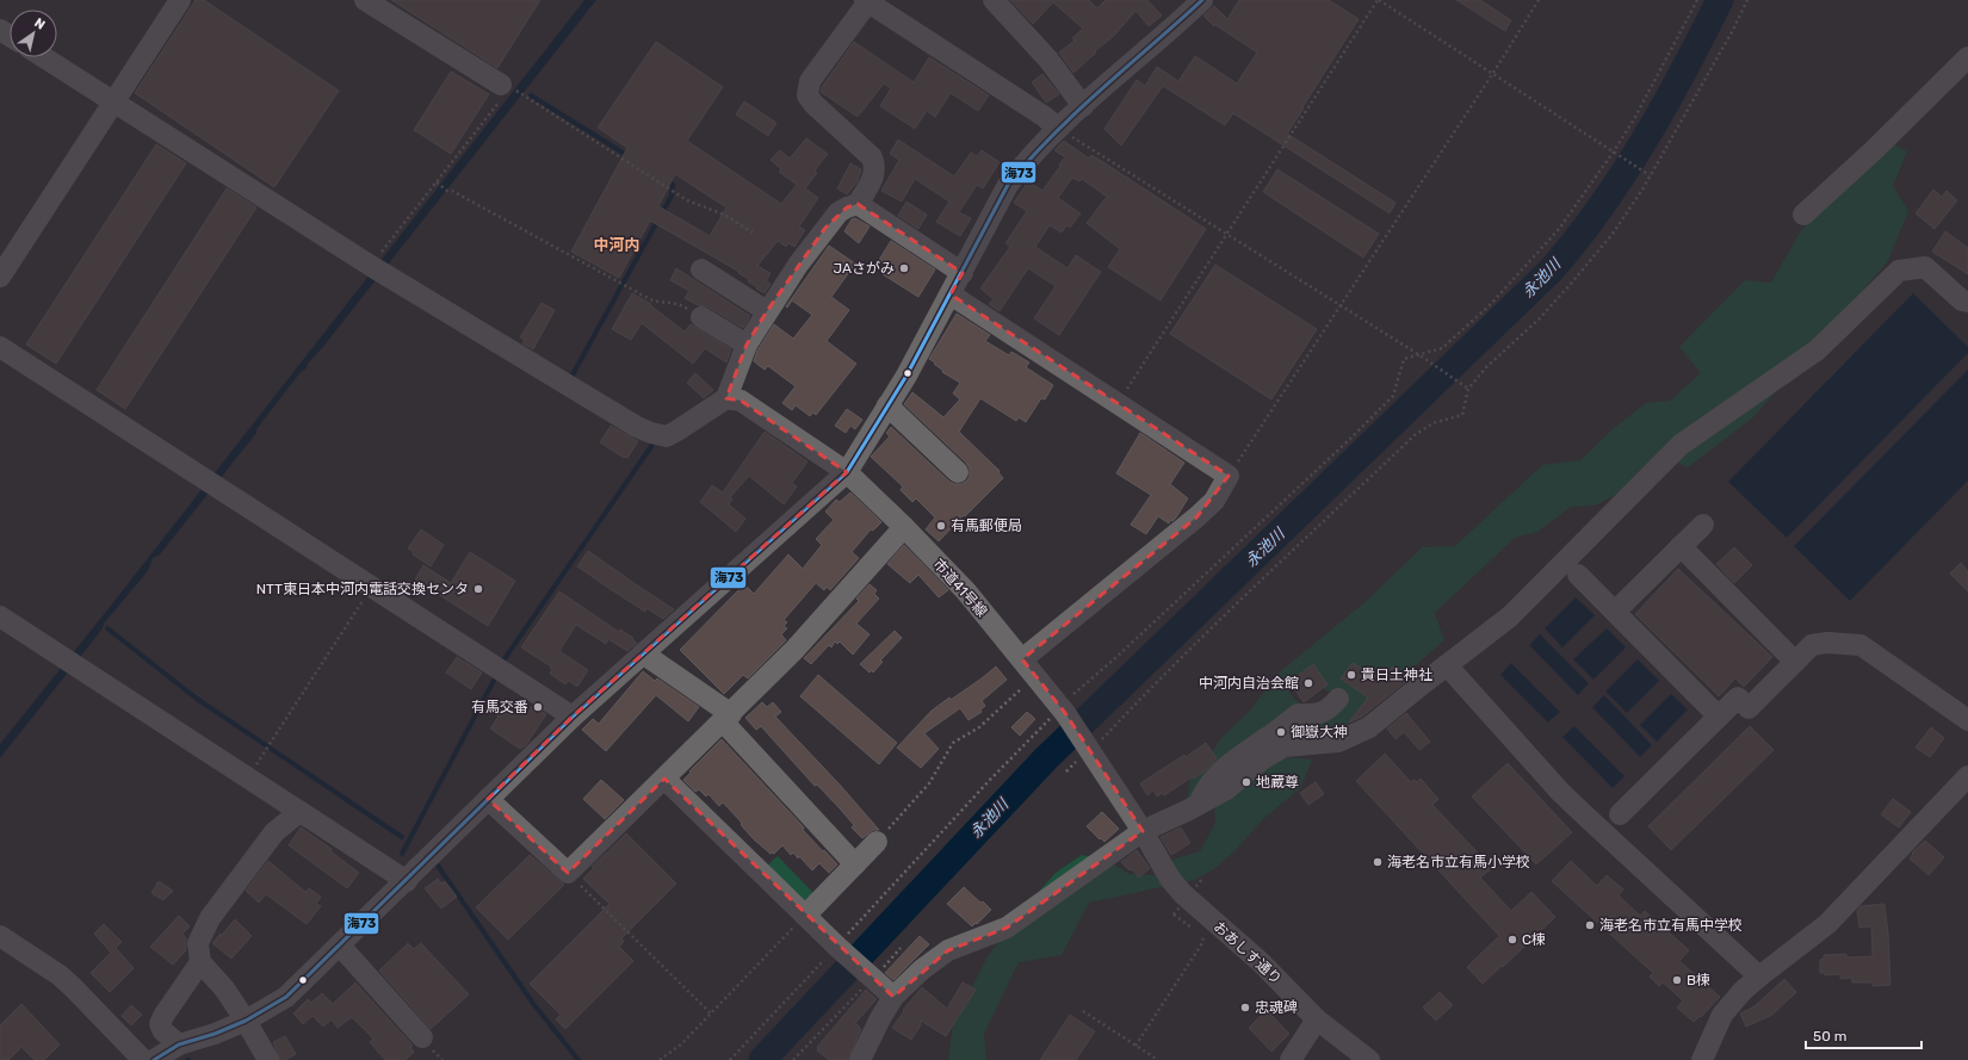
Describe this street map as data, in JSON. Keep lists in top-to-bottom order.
{
  "streets": {
    "street": ["市道41号線", "おあしす通り"]
  },
  "districts": ["中河内"],
  "water": ["永池川"],
  "places": [
    "JAさがみ",
    "有馬郵便局",
    "NTT東日本中河内電話交換センタ",
    "貴日土神社",
    "中河内自治会館",
    "有馬交番",
    "御嶽大神",
    "地蔵尊",
    "海老名市立有馬小学校",
    "海老名市立有馬中学校",
    "C棟",
    "B棟",
    "忠魂碑"
  ],
  "lines": ["transit line 海73"],
  "scale_bar": "50 m",
  "north": "top right"
}
